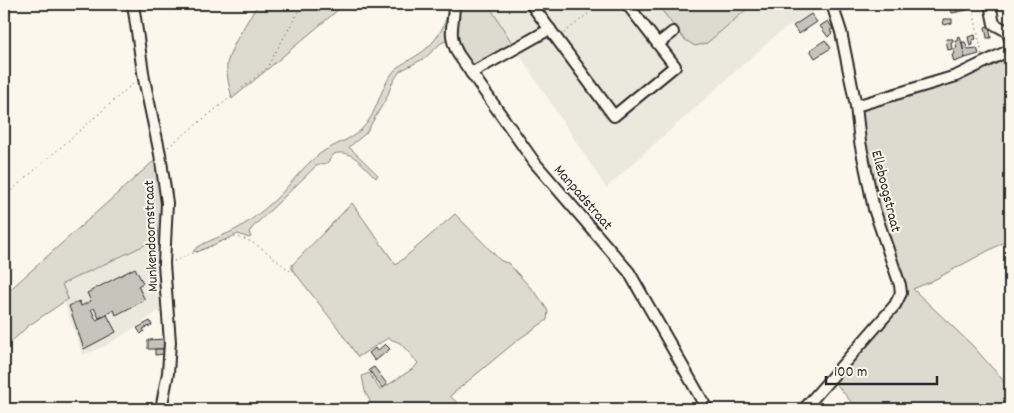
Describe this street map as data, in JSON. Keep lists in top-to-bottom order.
{
  "streets": {
    "street": ["Elleboogstraat", "Manpadstraat", "Munkendoornstraat"]
  },
  "scale_bar": "100 m"
}
